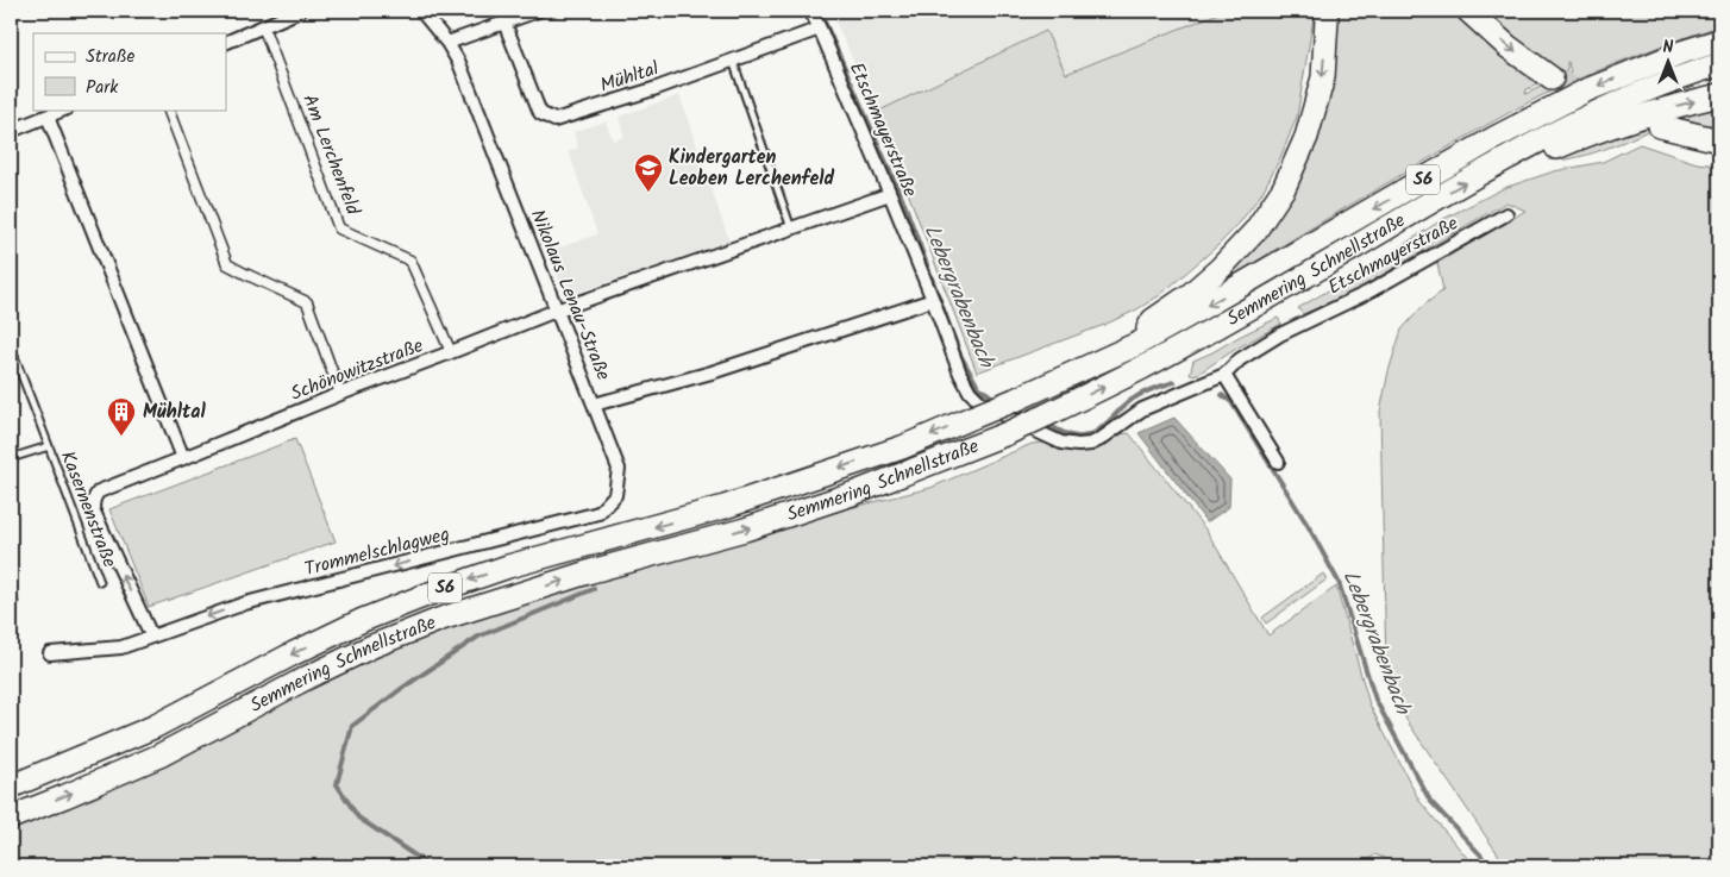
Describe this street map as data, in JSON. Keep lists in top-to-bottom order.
{
  "streets": {
    "highway": ["S6", "Semmering Schnellstraße"],
    "street": [
      "Mühltal",
      "Etschmayerstraße",
      "Am Lerchenfeld",
      "Nikolaus Lenau-Straße",
      "Schönowitzstraße",
      "Trommelschlagweg"
    ],
    "lane": ["Kasernenstraße"]
  },
  "crossings": [
    ["Mühltal", "Etschmayerstraße"],
    ["Etschmayerstraße", "Nikolaus Lenau-Straße"],
    ["Etschmayerstraße", "Schönowitzstraße"],
    ["Am Lerchenfeld", "Schönowitzstraße"],
    ["Nikolaus Lenau-Straße", "Schönowitzstraße"],
    ["Nikolaus Lenau-Straße", "Trommelschlagweg"],
    ["Schönowitzstraße", "Trommelschlagweg"]
  ],
  "one_way": ["Trommelschlagweg"],
  "water": ["Lebergrabenbach"],
  "places": {
    "school or university": ["Kindergarten Leoben Lerchenfeld"],
    "building": ["Mühltal"]
  },
  "legend": ["Straße", "Park"],
  "north": "top"
}
